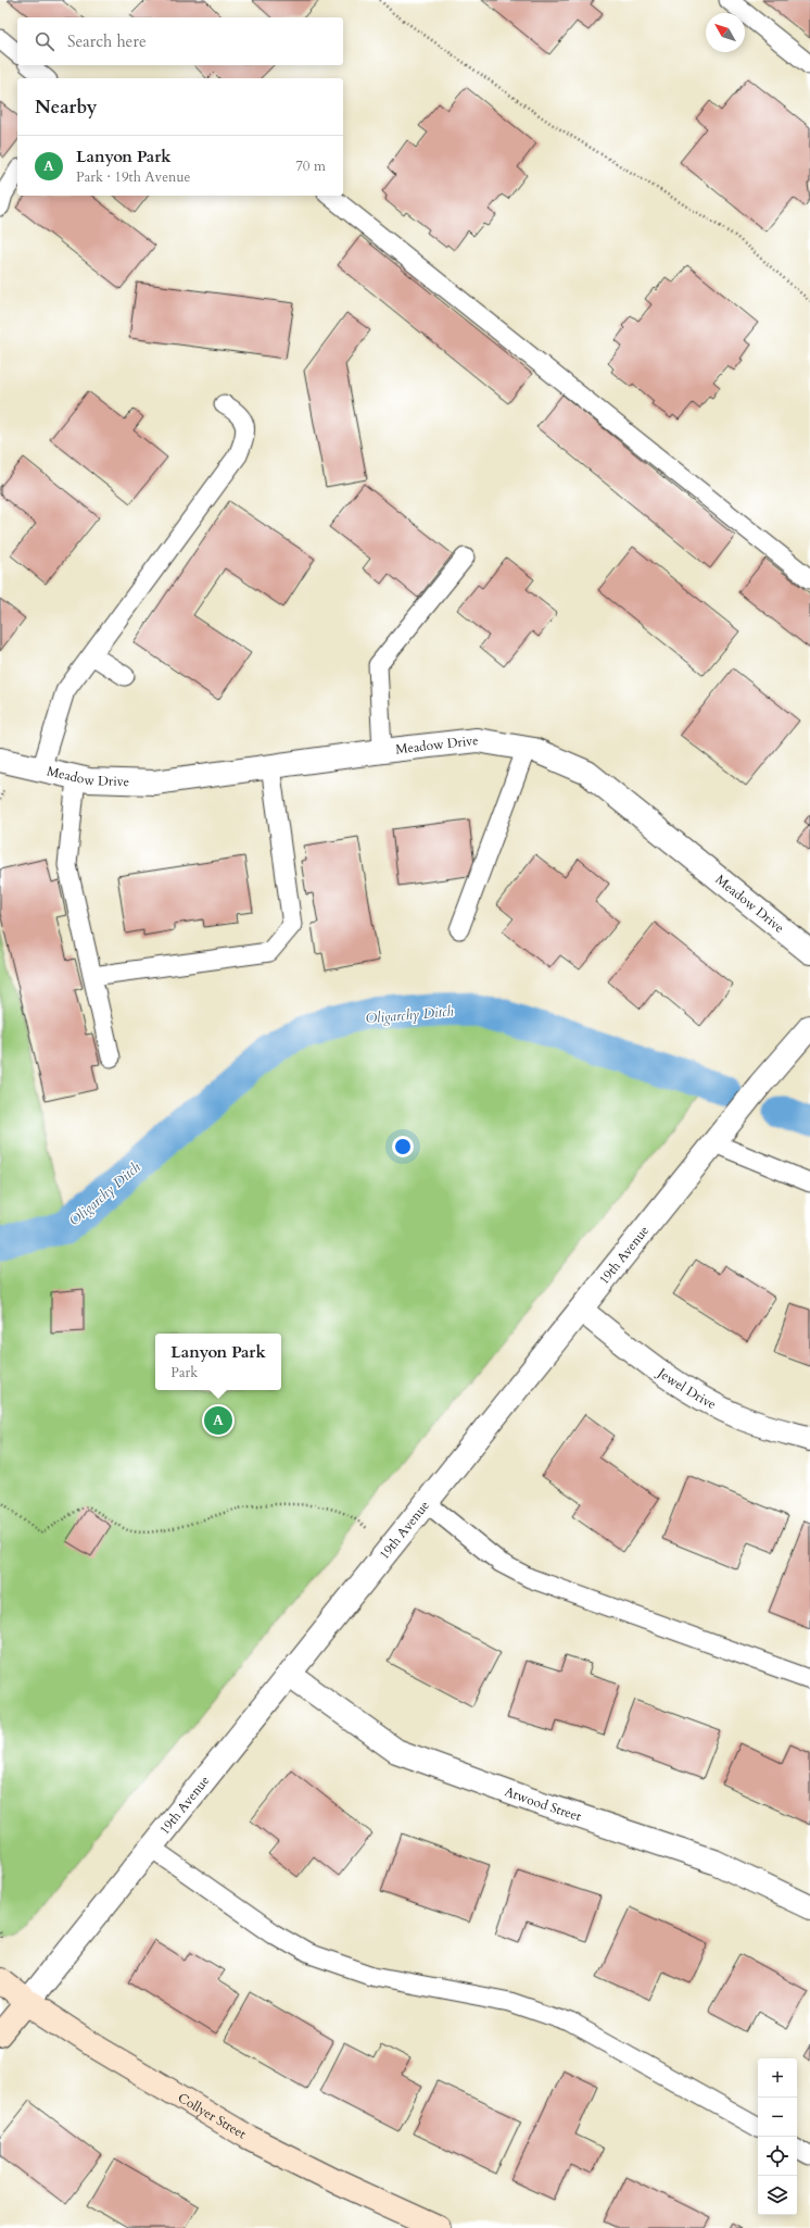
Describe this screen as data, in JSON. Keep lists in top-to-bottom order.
{
  "streets": {
    "street": [
      "Meadow Drive",
      "19th Avenue",
      "Jewel Drive",
      "Atwood Street",
      "Collyer Street"
    ]
  },
  "crossings": [
    ["19th Avenue", "Jewel Drive"],
    ["19th Avenue", "Atwood Street"],
    ["19th Avenue", "Collyer Street"]
  ],
  "water": ["Oligarchy Ditch"],
  "north": "top left",
  "page": {
    "search": "Search here",
    "heading": "Nearby",
    "list": [
      {
        "mark": "A",
        "name": "Lanyon Park",
        "note": "Park · 19th Avenue",
        "value": "70 m"
      }
    ],
    "popup": ["Lanyon Park", "Park"],
    "pins": "A",
    "map_buttons": ["+", "−"]
  }
}
